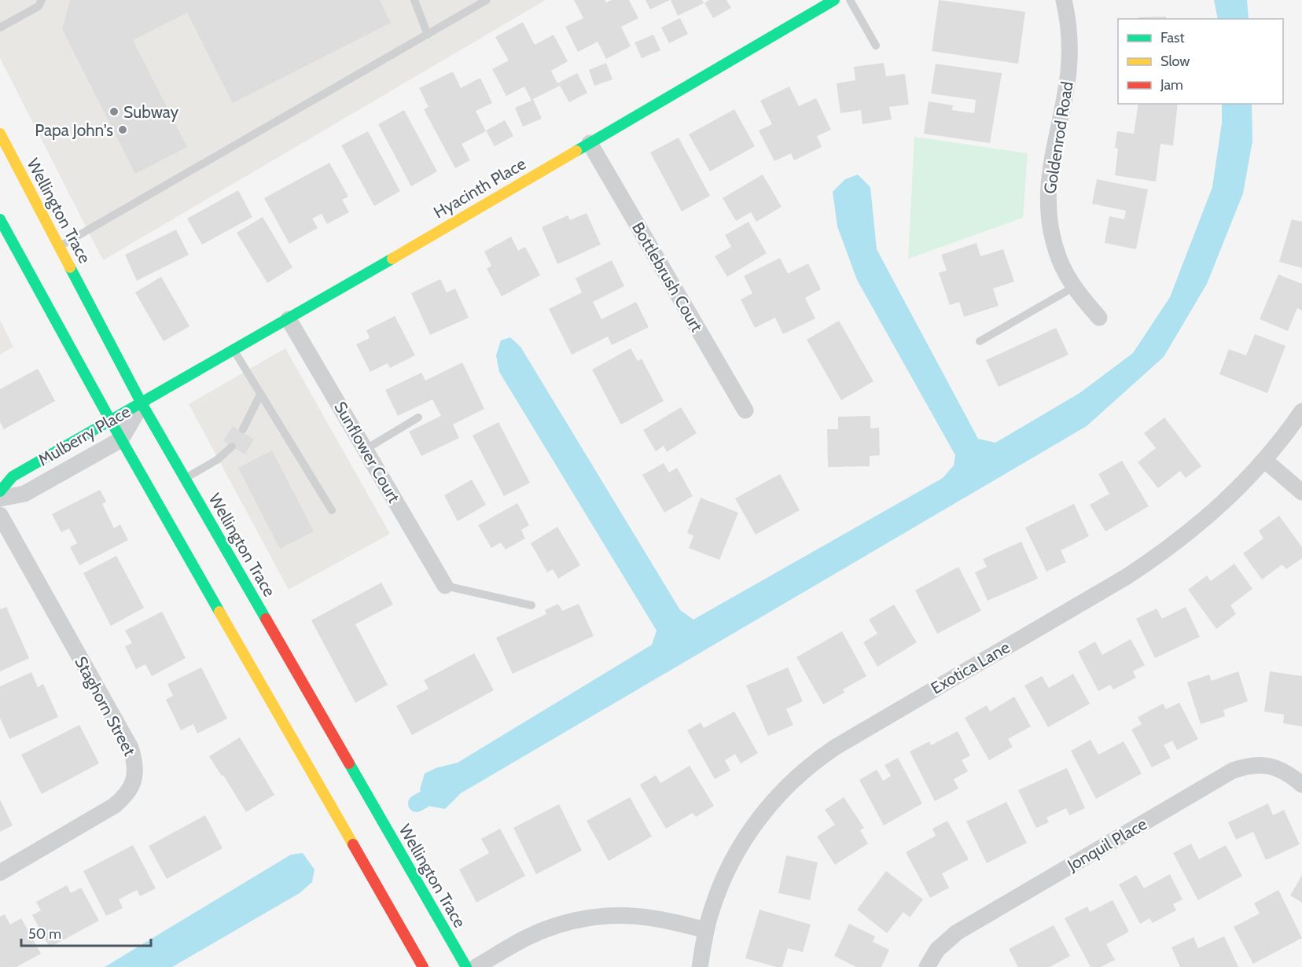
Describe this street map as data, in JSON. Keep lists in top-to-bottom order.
{
  "streets": {
    "street": [
      "Goldenrod Road",
      "Hyacinth Place",
      "Wellington Trace",
      "Bottlebrush Court",
      "Mulberry Place",
      "Sunflower Court",
      "Exotica Lane",
      "Staghorn Street",
      "Jonquil Place"
    ]
  },
  "crossings": [
    ["Hyacinth Place", "Wellington Trace"],
    ["Hyacinth Place", "Bottlebrush Court"],
    ["Hyacinth Place", "Mulberry Place"],
    ["Hyacinth Place", "Sunflower Court"],
    ["Wellington Trace", "Mulberry Place"]
  ],
  "places": ["Subway", "Papa John's"],
  "legend": ["Fast", "Slow", "Jam"],
  "scale_bar": "50 m"
}
